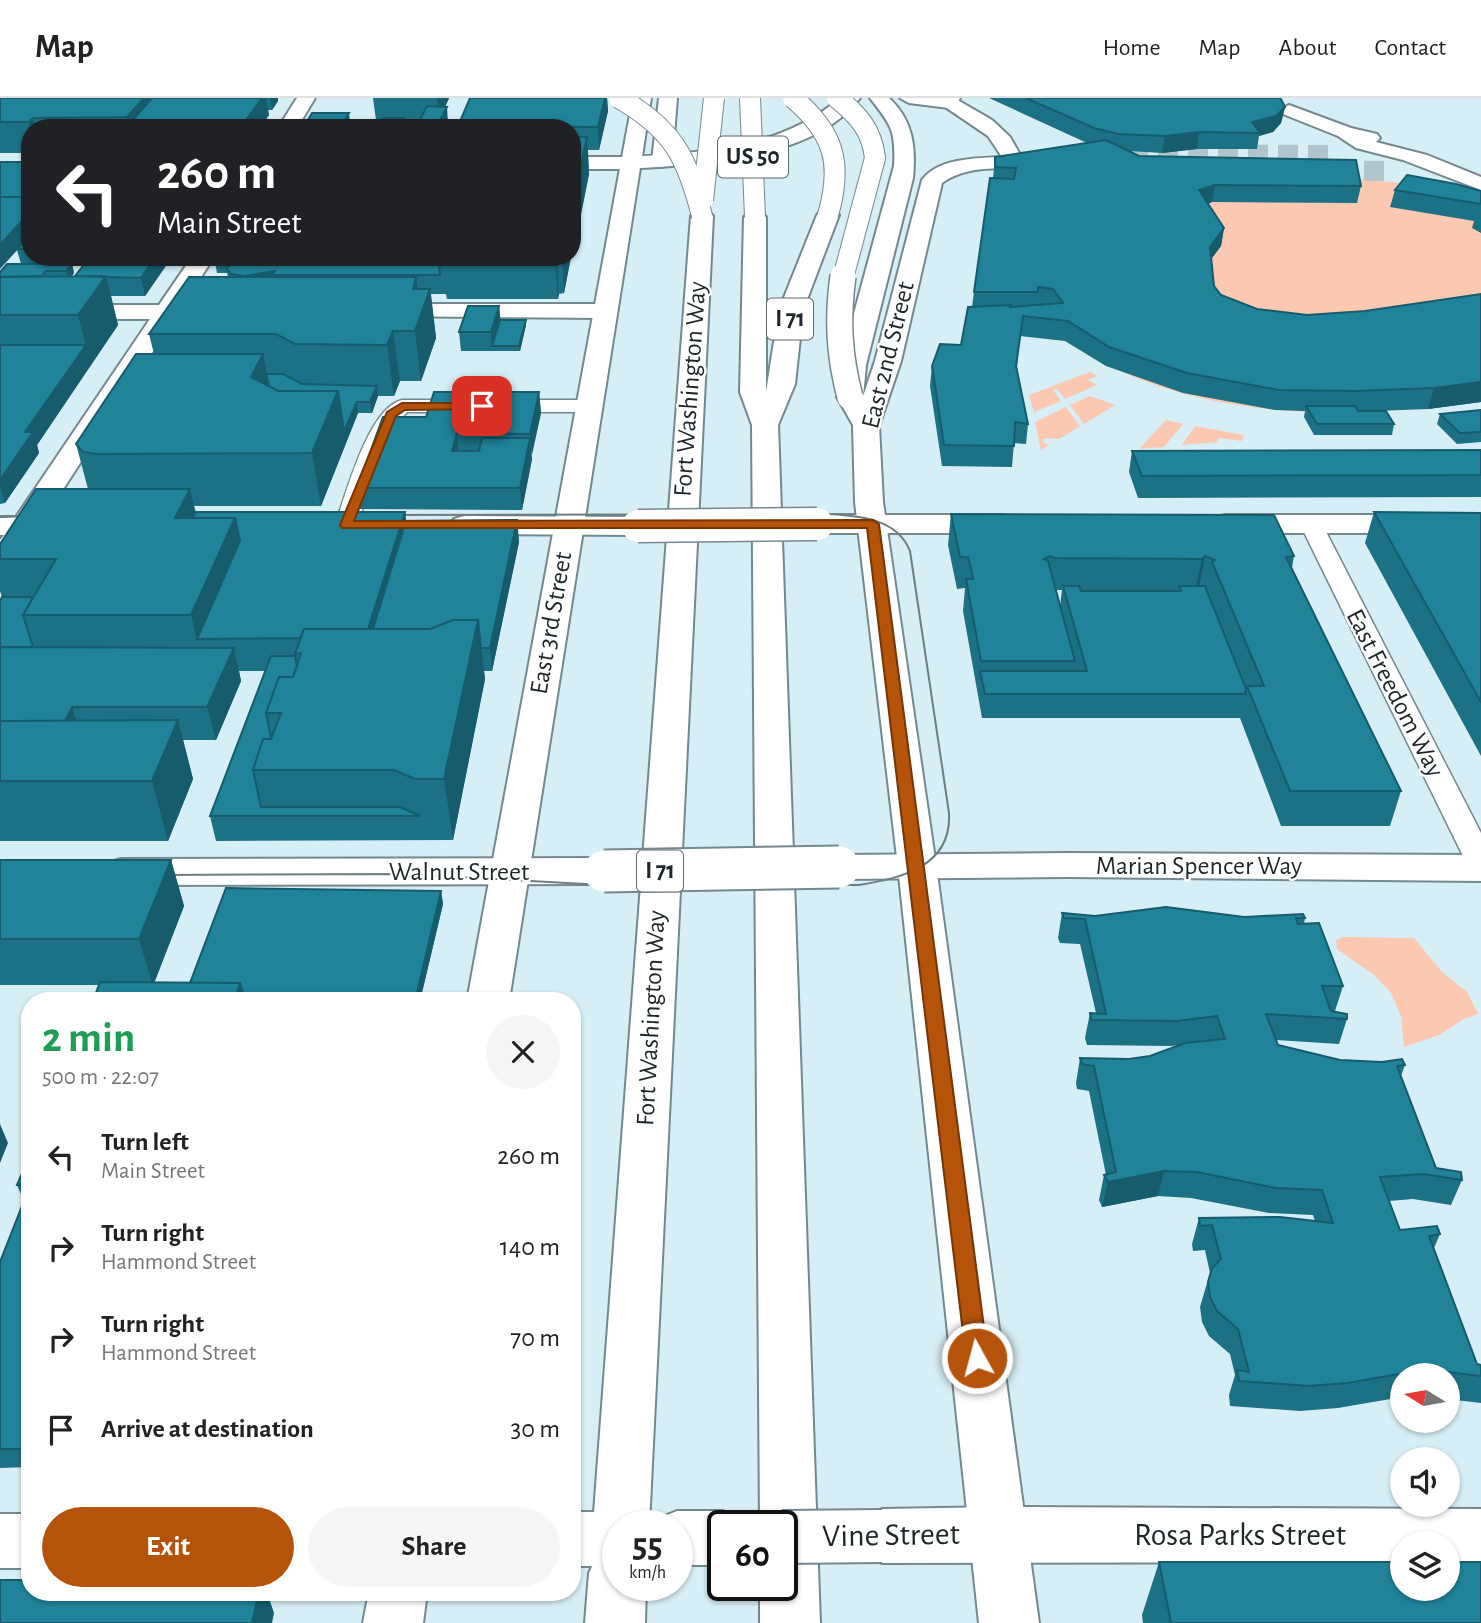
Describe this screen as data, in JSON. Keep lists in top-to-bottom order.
{
  "streets": {
    "main road": [
      "US 50",
      "I 71",
      "East 2nd Street",
      "Fort Washington Way",
      "East 3rd Street",
      "Marian Spencer Way",
      "Walnut Street",
      "Vine Street",
      "Rosa Parks Street"
    ],
    "street": ["East Freedom Way"]
  },
  "crossings": [
    ["US 50", "I 71"],
    ["US 50", "Fort Washington Way"],
    ["I 71", "Fort Washington Way"],
    ["East 2nd Street", "Marian Spencer Way"],
    ["East 2nd Street", "Walnut Street"],
    ["East 2nd Street", "Vine Street"],
    ["East 2nd Street", "Rosa Parks Street"],
    ["East 3rd Street", "Walnut Street"],
    ["Marian Spencer Way", "Walnut Street"],
    ["Vine Street", "Rosa Parks Street"]
  ],
  "north": "left",
  "page": {
    "header": "Map",
    "nav": [
      "Home",
      "Map",
      "About",
      "Contact"
    ],
    "turn": ["260 m", "Main Street"],
    "heading": ["2 min", "500 m · 22:07"],
    "list": [
      {
        "name": "Turn left",
        "note": "Main Street",
        "value": "260 m"
      },
      {
        "name": "Turn right",
        "note": "Hammond Street",
        "value": "140 m"
      },
      {
        "name": "Turn right",
        "note": "Hammond Street",
        "value": "70 m"
      },
      {
        "name": "Arrive at destination",
        "value": "30 m"
      }
    ],
    "buttons": ["Exit", "Share"],
    "speed": "55 km/h",
    "limit": "60"
  }
}
